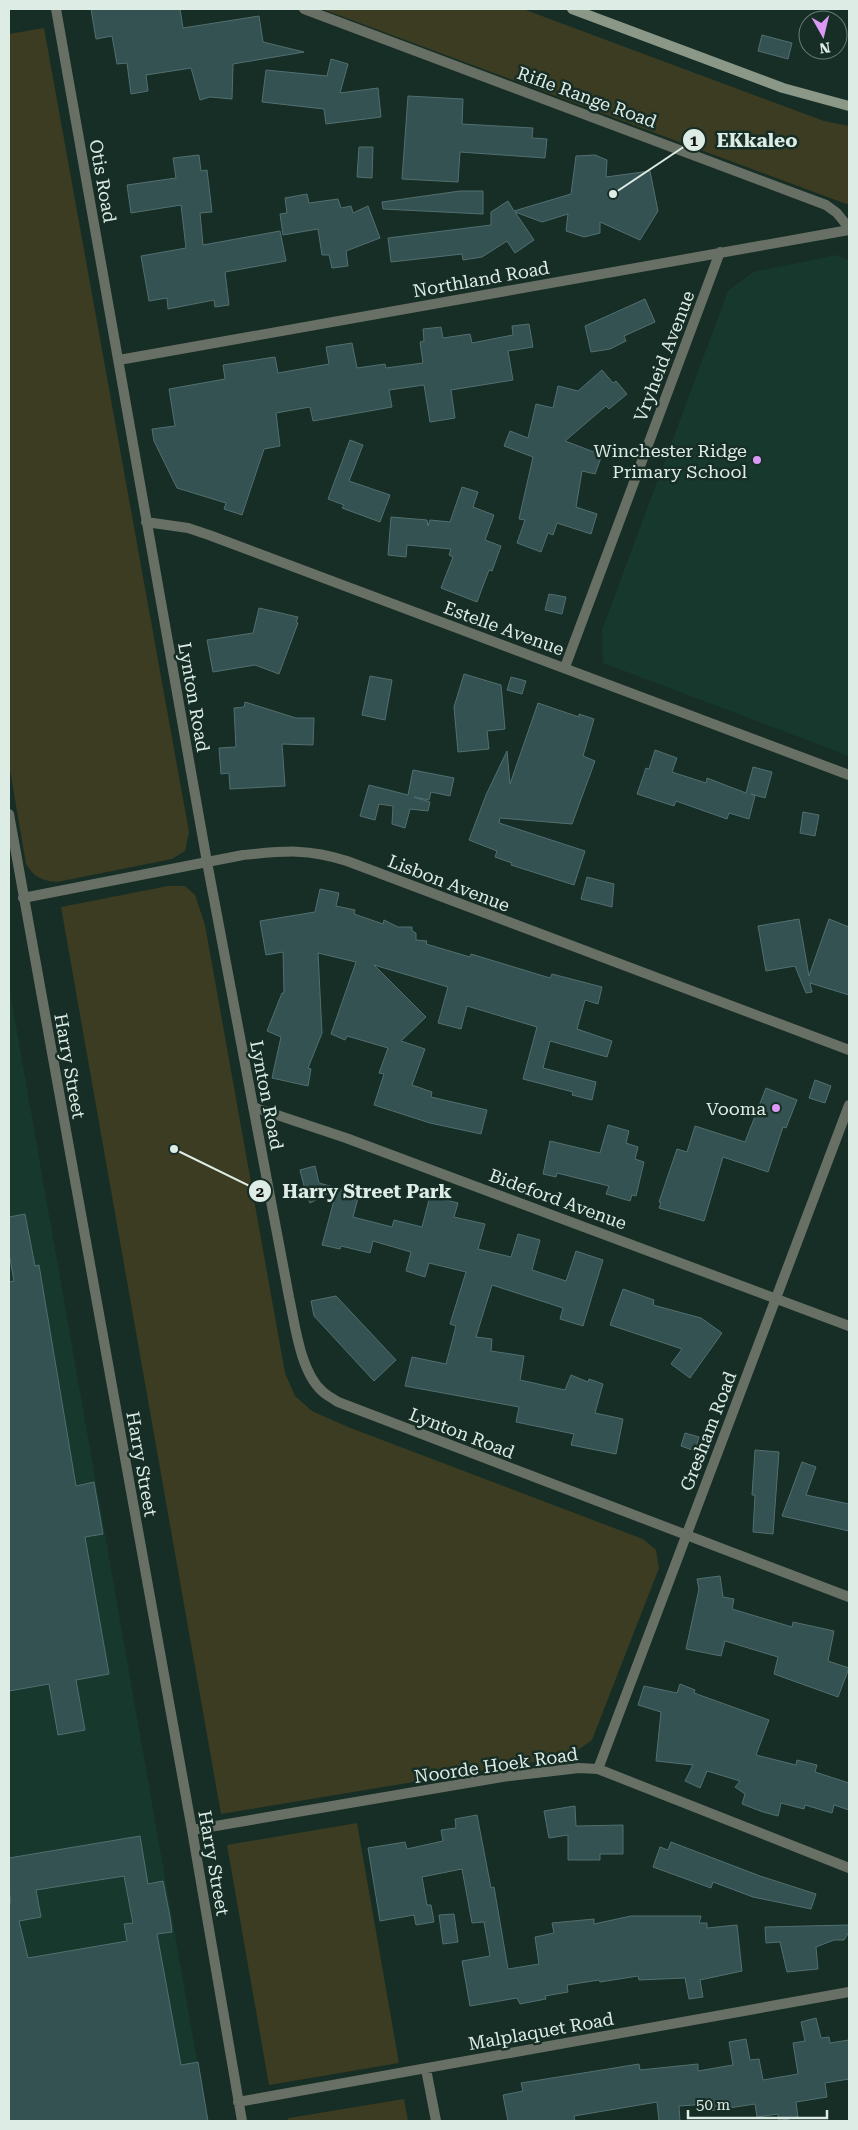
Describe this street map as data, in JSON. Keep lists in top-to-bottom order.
{
  "streets": {
    "street": [
      "Rifle Range Road",
      "Otis Road",
      "Northland Road",
      "Vryheid Avenue",
      "Estelle Avenue",
      "Lynton Road",
      "Lisbon Avenue",
      "Harry Street",
      "Bideford Avenue",
      "Gresham Road",
      "Noorde Hoek Road",
      "Malplaquet Road"
    ]
  },
  "crossings": [
    ["Rifle Range Road", "Northland Road"],
    ["Otis Road", "Northland Road"],
    ["Otis Road", "Lynton Road"],
    ["Northland Road", "Vryheid Avenue"],
    ["Northland Road", "Lynton Road"],
    ["Vryheid Avenue", "Estelle Avenue"],
    ["Estelle Avenue", "Lynton Road"],
    ["Lynton Road", "Lisbon Avenue"],
    ["Lynton Road", "Bideford Avenue"],
    ["Lynton Road", "Gresham Road"],
    ["Lisbon Avenue", "Harry Street"],
    ["Harry Street", "Noorde Hoek Road"],
    ["Harry Street", "Malplaquet Road"],
    ["Bideford Avenue", "Gresham Road"],
    ["Gresham Road", "Noorde Hoek Road"]
  ],
  "places": [
    "EKkaleo",
    "Winchester Ridge Primary School",
    "Vooma",
    "Harry Street Park"
  ],
  "scale_bar": "50 m",
  "north": "bottom"
}
